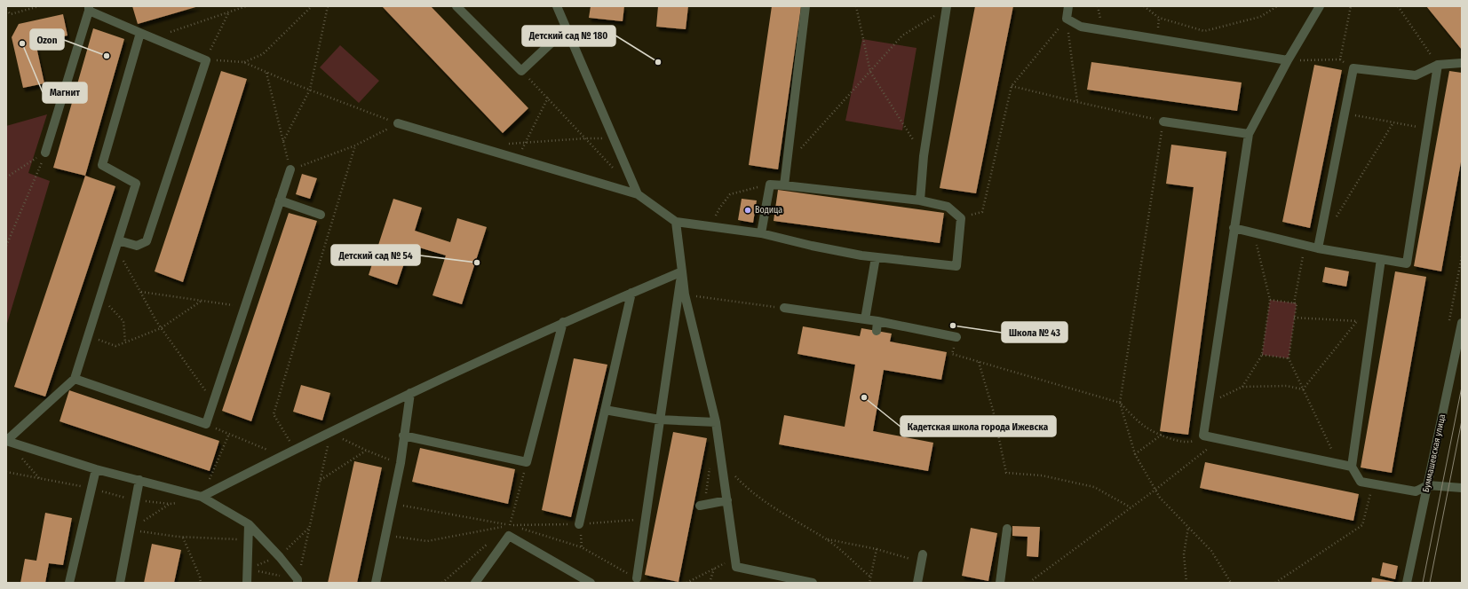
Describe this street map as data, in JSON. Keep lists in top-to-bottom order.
{
  "streets": {
    "street": ["Буммашевская улица"]
  },
  "places": [
    "Магнит",
    "Ozon",
    "Детский сад № 180",
    "Водица",
    "Детский сад № 54",
    "Школа № 43",
    "Кадетская школа города Ижевска"
  ]
}
